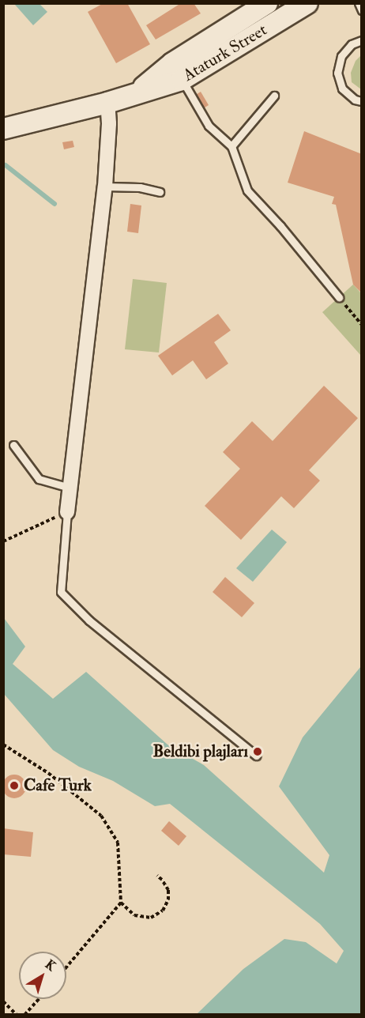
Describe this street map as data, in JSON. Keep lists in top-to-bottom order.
{
  "streets": {
    "street": ["Ataturk Street"]
  },
  "places": ["Beldibi plajları", "Cafe Turk"],
  "north": "top right"
}
